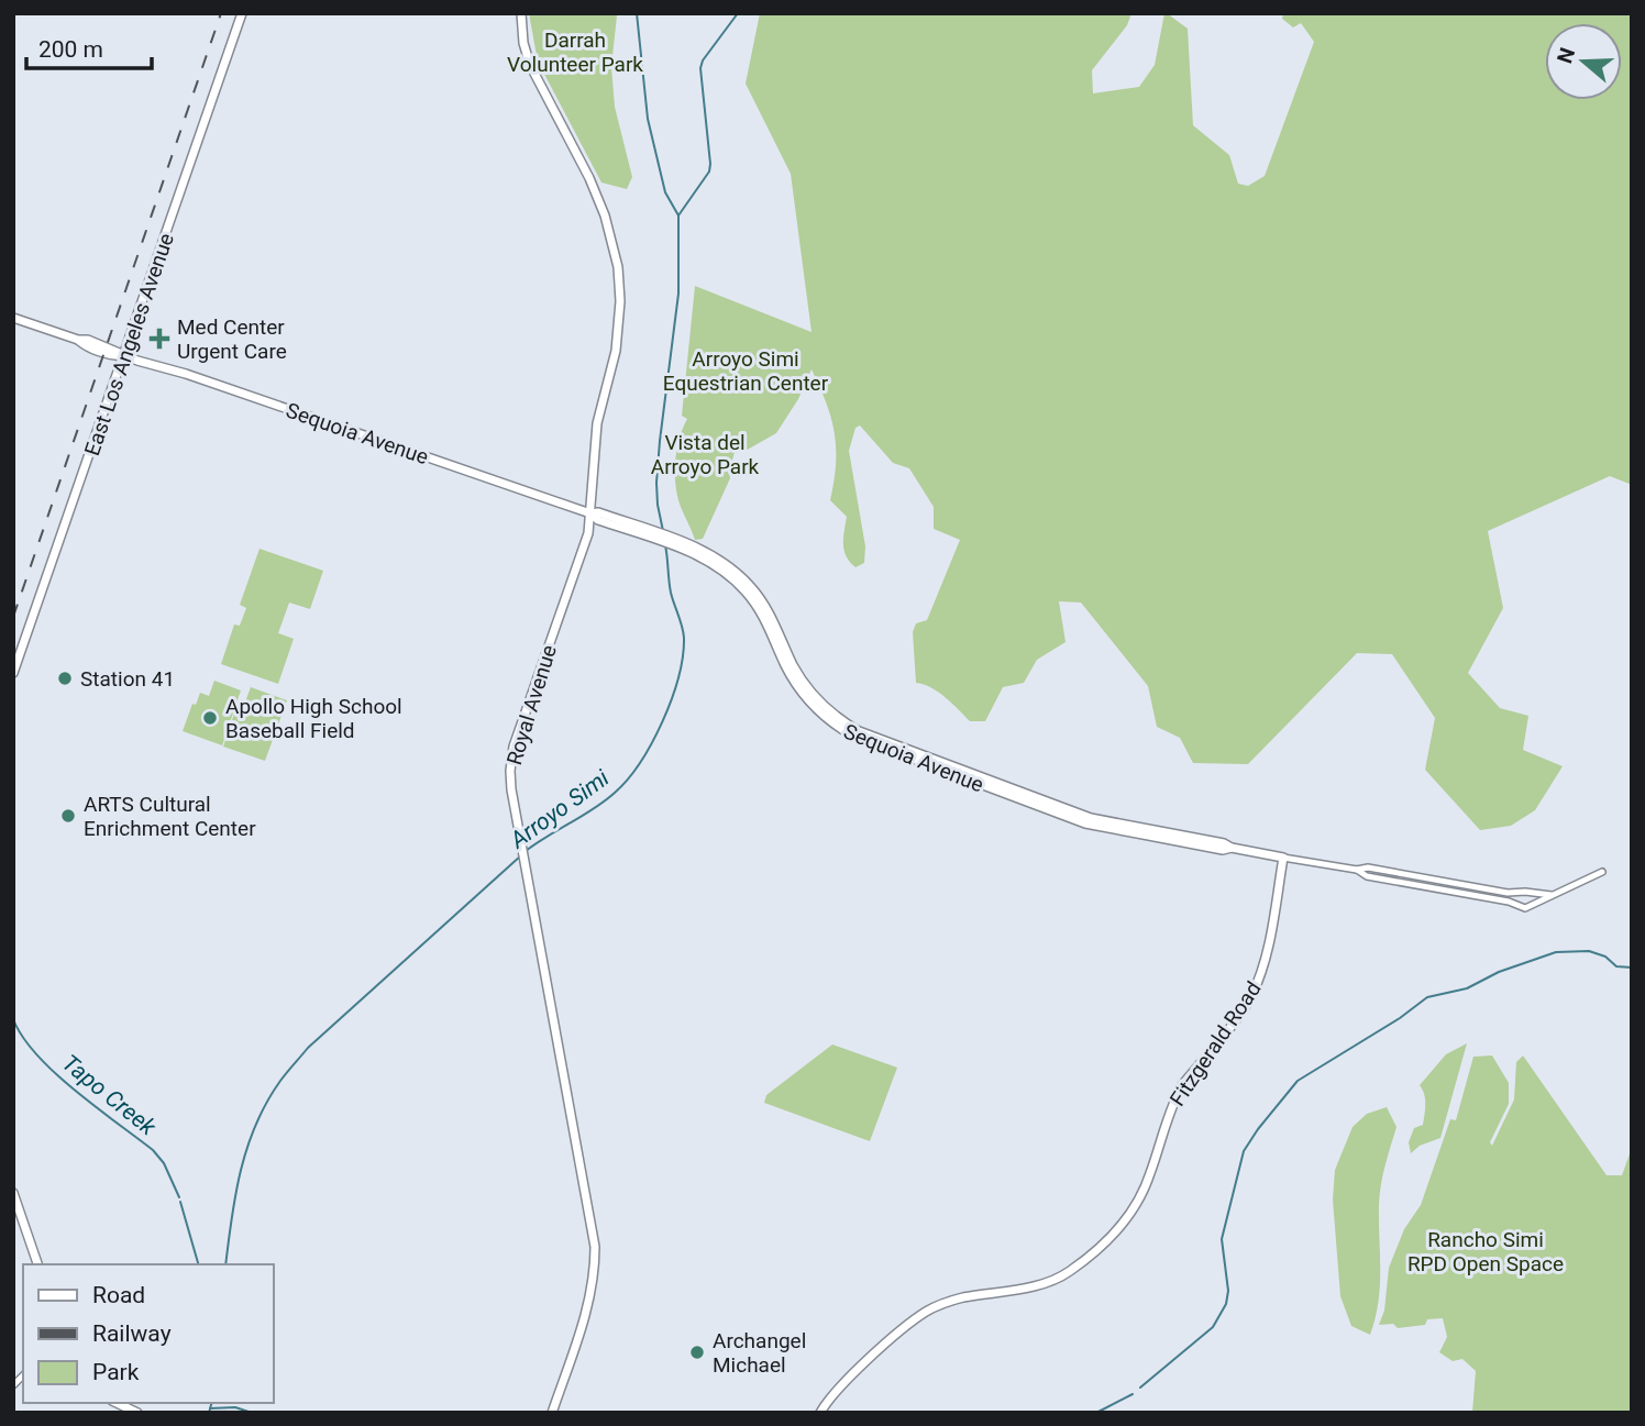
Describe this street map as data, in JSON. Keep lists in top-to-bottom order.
{
  "streets": {
    "main road": [
      "East Los Angeles Avenue",
      "Sequoia Avenue",
      "Royal Avenue",
      "Fitzgerald Road"
    ]
  },
  "crossings": [
    ["East Los Angeles Avenue", "Sequoia Avenue"],
    ["Sequoia Avenue", "Royal Avenue"],
    ["Sequoia Avenue", "Fitzgerald Road"]
  ],
  "water": ["Arroyo Simi", "Tapo Creek"],
  "parks": [
    "Darrah Volunteer Park",
    "Arroyo Simi Equestrian Center",
    "Vista del Arroyo Park",
    "Rancho Simi RPD Open Space"
  ],
  "places": {
    "health": ["Med Center Urgent Care"],
    "other": [
      "Station 41",
      "Apollo High School Baseball Field",
      "ARTS Cultural Enrichment Center",
      "Archangel Michael"
    ]
  },
  "legend": ["Road", "Railway", "Park"],
  "scale_bar": "200 m",
  "north": "left"
}
